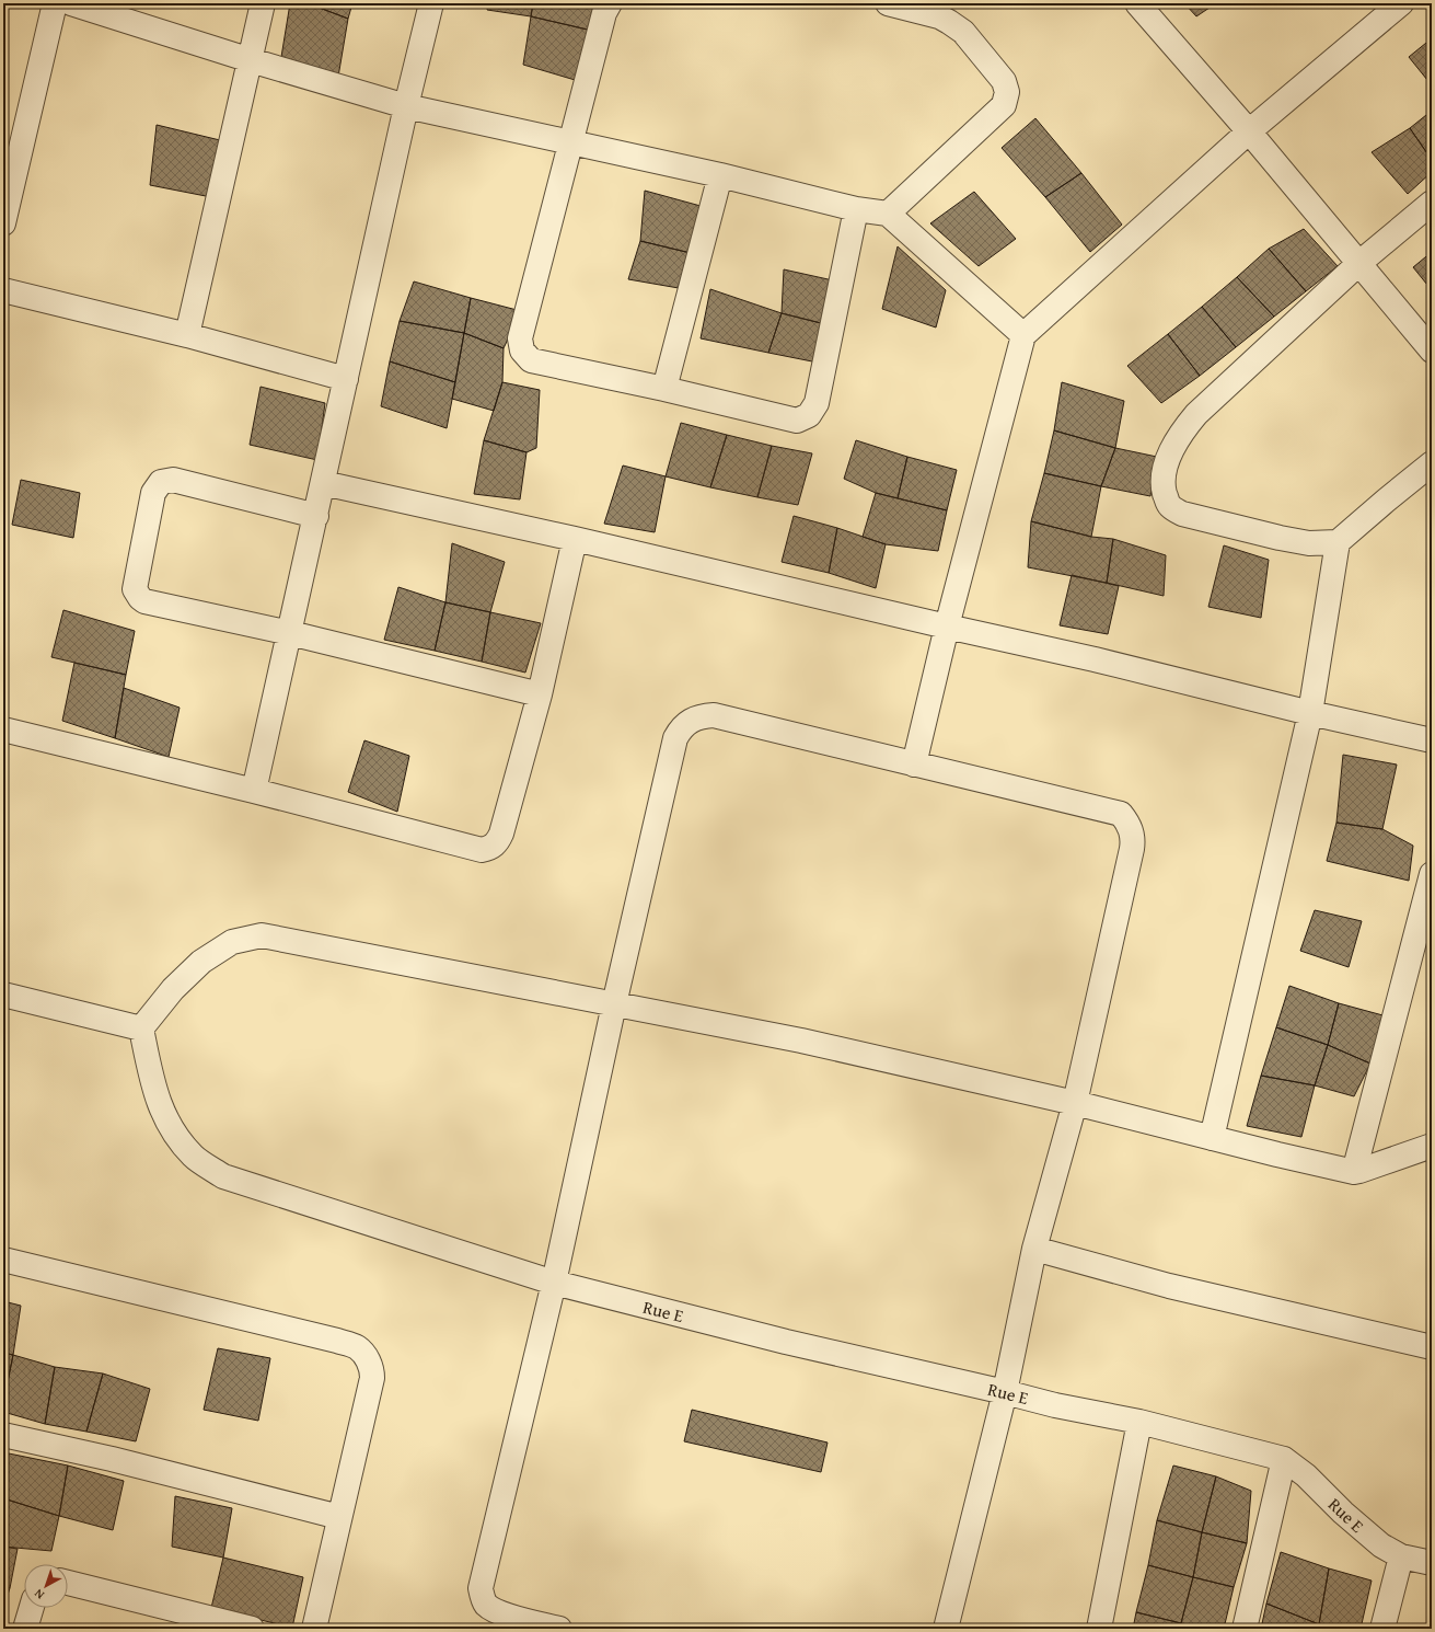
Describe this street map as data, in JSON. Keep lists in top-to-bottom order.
{
  "streets": {
    "street": ["Rue E"]
  },
  "north": "bottom left"
}
